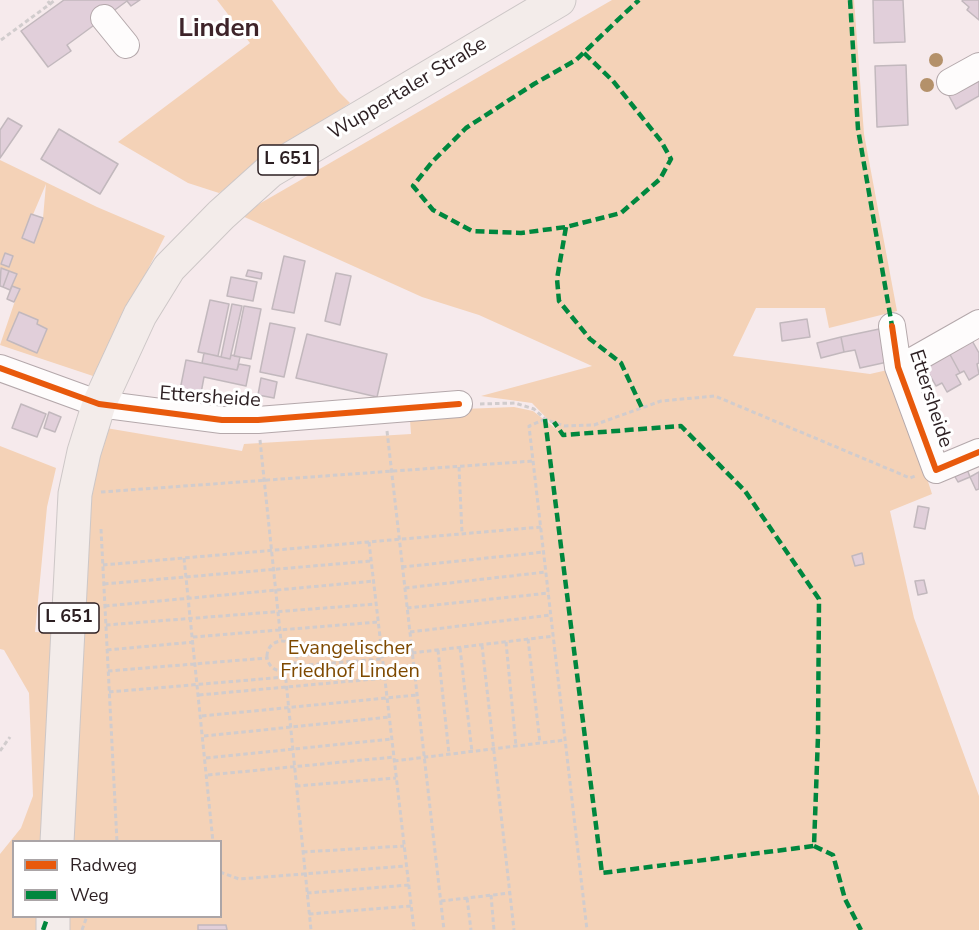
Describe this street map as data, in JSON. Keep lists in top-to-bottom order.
{
  "streets": {
    "main road": ["Wuppertaler Straße", "L 651"],
    "street": ["Ettersheide"]
  },
  "crossings": [
    ["Wuppertaler Straße", "Ettersheide"]
  ],
  "districts": ["Linden"],
  "parks": ["Evangelischer Friedhof Linden"],
  "legend": ["Radweg", "Weg"]
}
